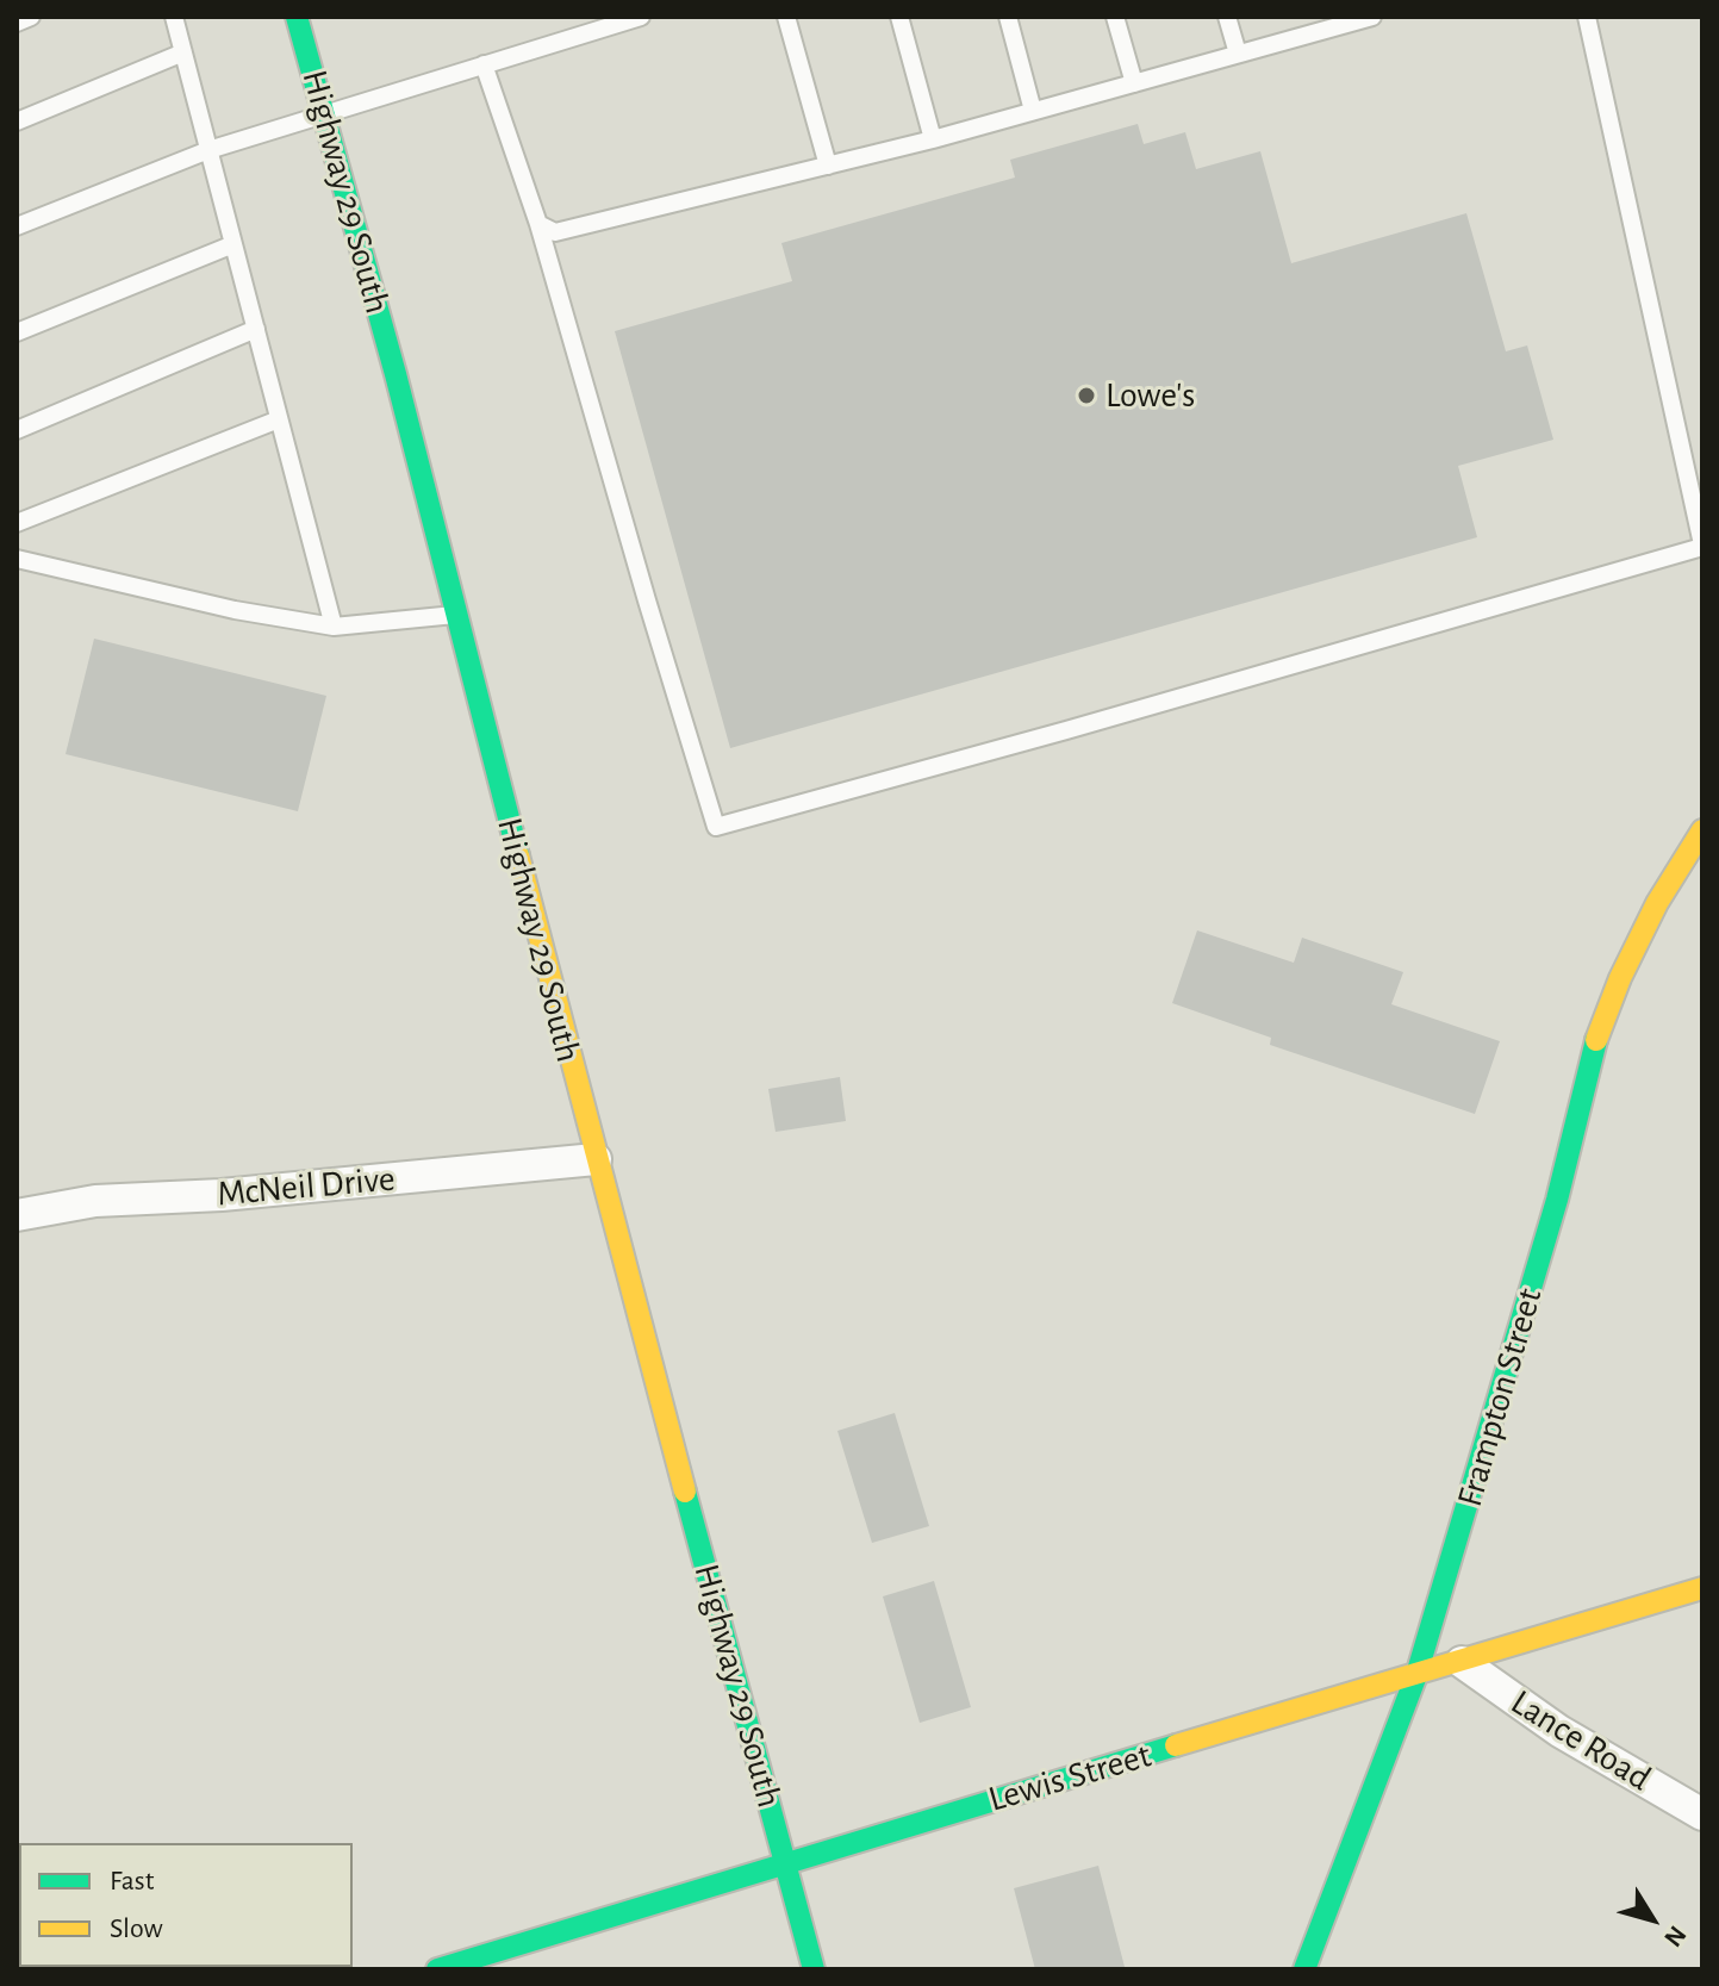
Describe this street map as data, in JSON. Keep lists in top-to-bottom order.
{
  "streets": {
    "street": [
      "Highway 29 South",
      "McNeil Drive",
      "Frampton Street",
      "Lance Road",
      "Lewis Street"
    ]
  },
  "crossings": [
    ["Highway 29 South", "McNeil Drive"],
    ["Highway 29 South", "Lewis Street"],
    ["Frampton Street", "Lewis Street"],
    ["Lance Road", "Lewis Street"]
  ],
  "places": ["Lowe's"],
  "legend": ["Fast", "Slow"],
  "north": "bottom right"
}
